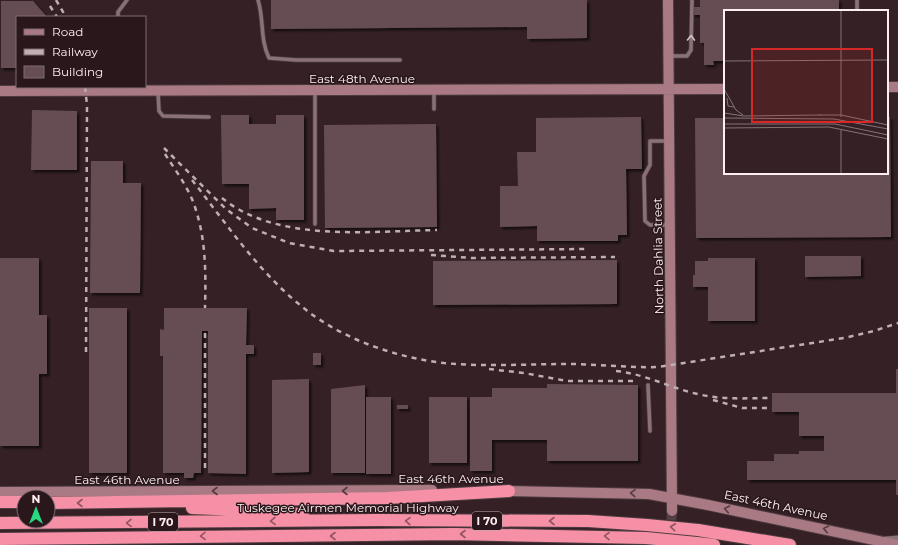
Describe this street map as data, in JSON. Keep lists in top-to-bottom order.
{
  "streets": {
    "highway": ["Tuskegee Airmen Memorial Highway", "I 70"],
    "street": ["East 48th Avenue", "North Dahlia Street", "East 46th Avenue"]
  },
  "crossings": [
    ["East 48th Avenue", "North Dahlia Street"],
    ["North Dahlia Street", "East 46th Avenue"]
  ],
  "one_way": ["East 46th Avenue"],
  "legend": ["Road", "Railway", "Building"],
  "north": "top"
}
